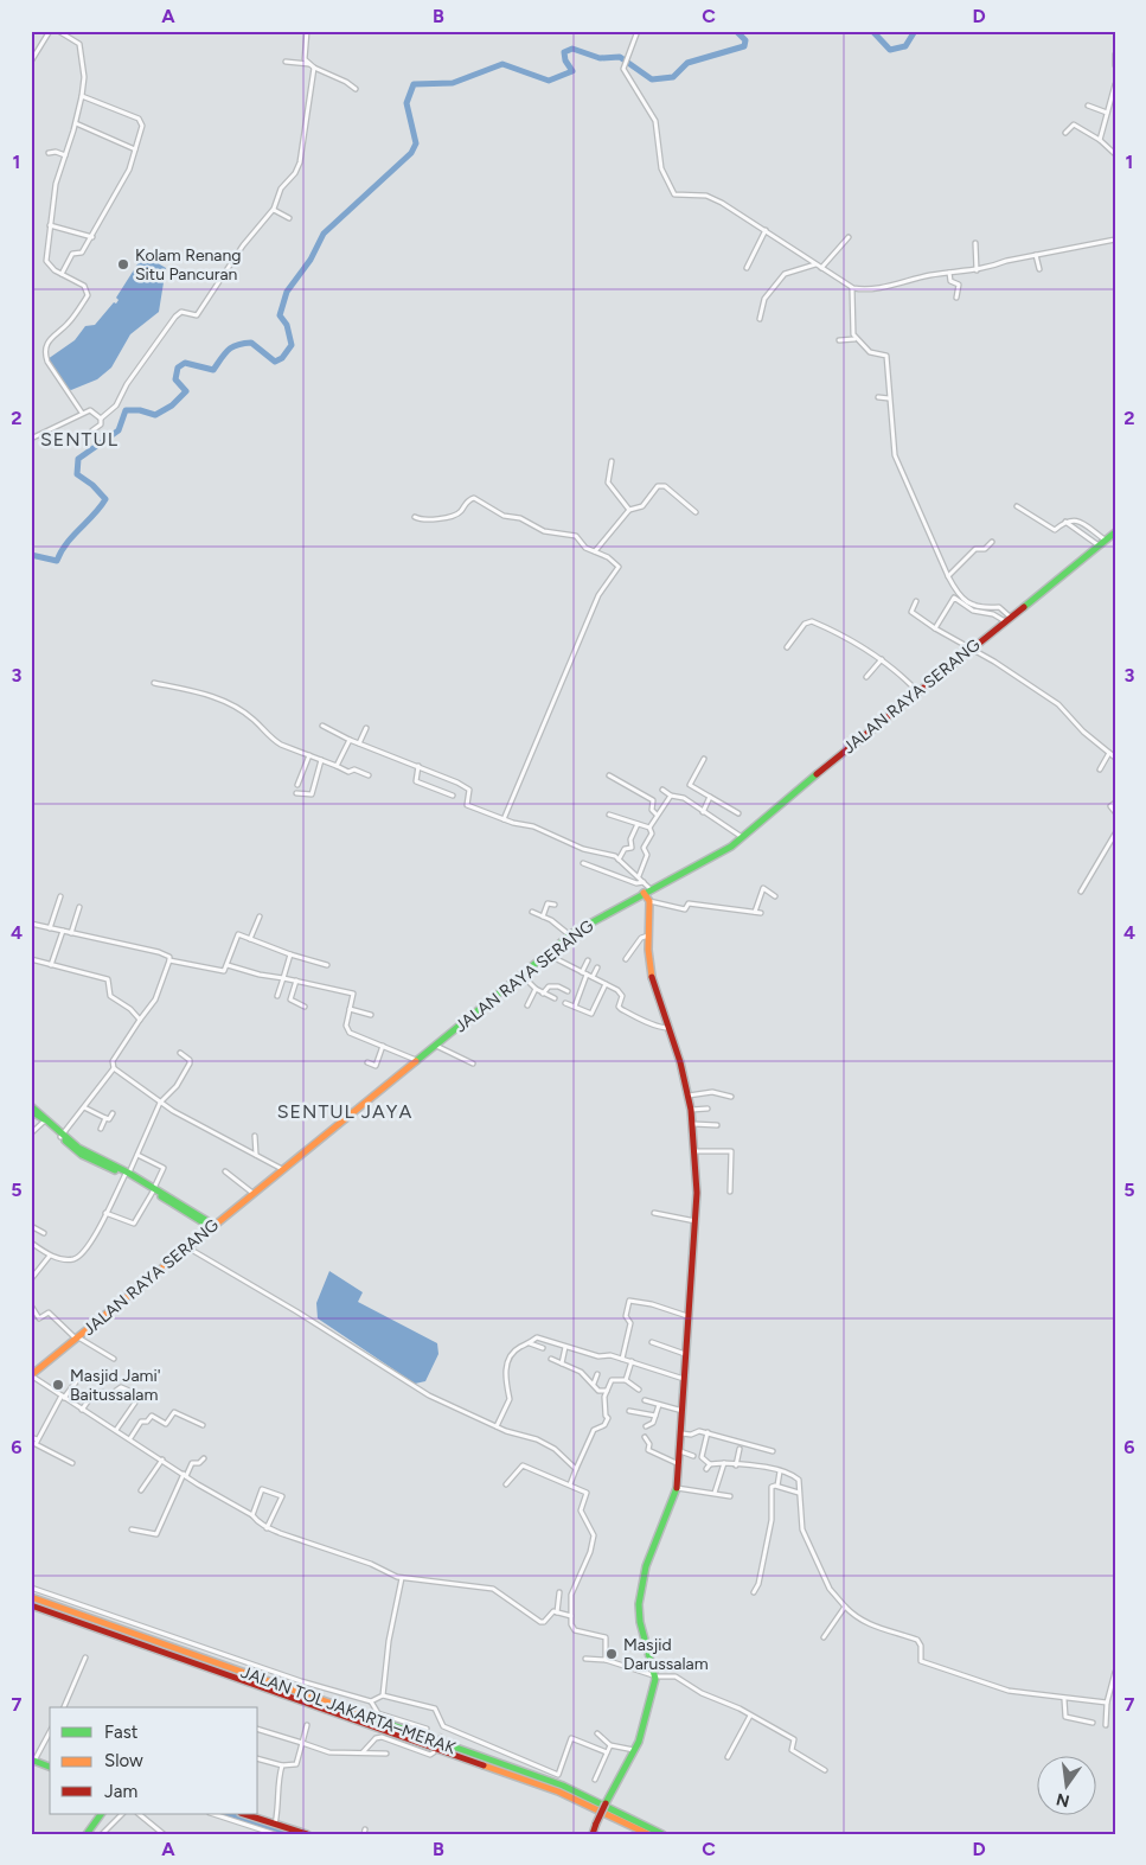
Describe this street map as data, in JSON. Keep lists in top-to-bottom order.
{
  "streets": {
    "main road": ["JALAN RAYA SERANG", "JALAN TOL JAKARTA–MERAK"]
  },
  "districts": ["SENTUL", "SENTUL JAYA"],
  "places": ["Kolam Renang Situ Pancuran", "Masjid Jami' Baitussalam", "Masjid Darussalam"],
  "legend": ["Fast", "Slow", "Jam"],
  "north": "bottom",
  "grid": {
    "columns": [
      "A",
      "B",
      "C",
      "D"
    ],
    "rows": [
      "1",
      "2",
      "3",
      "4",
      "5",
      "6",
      "7"
    ]
  }
}
